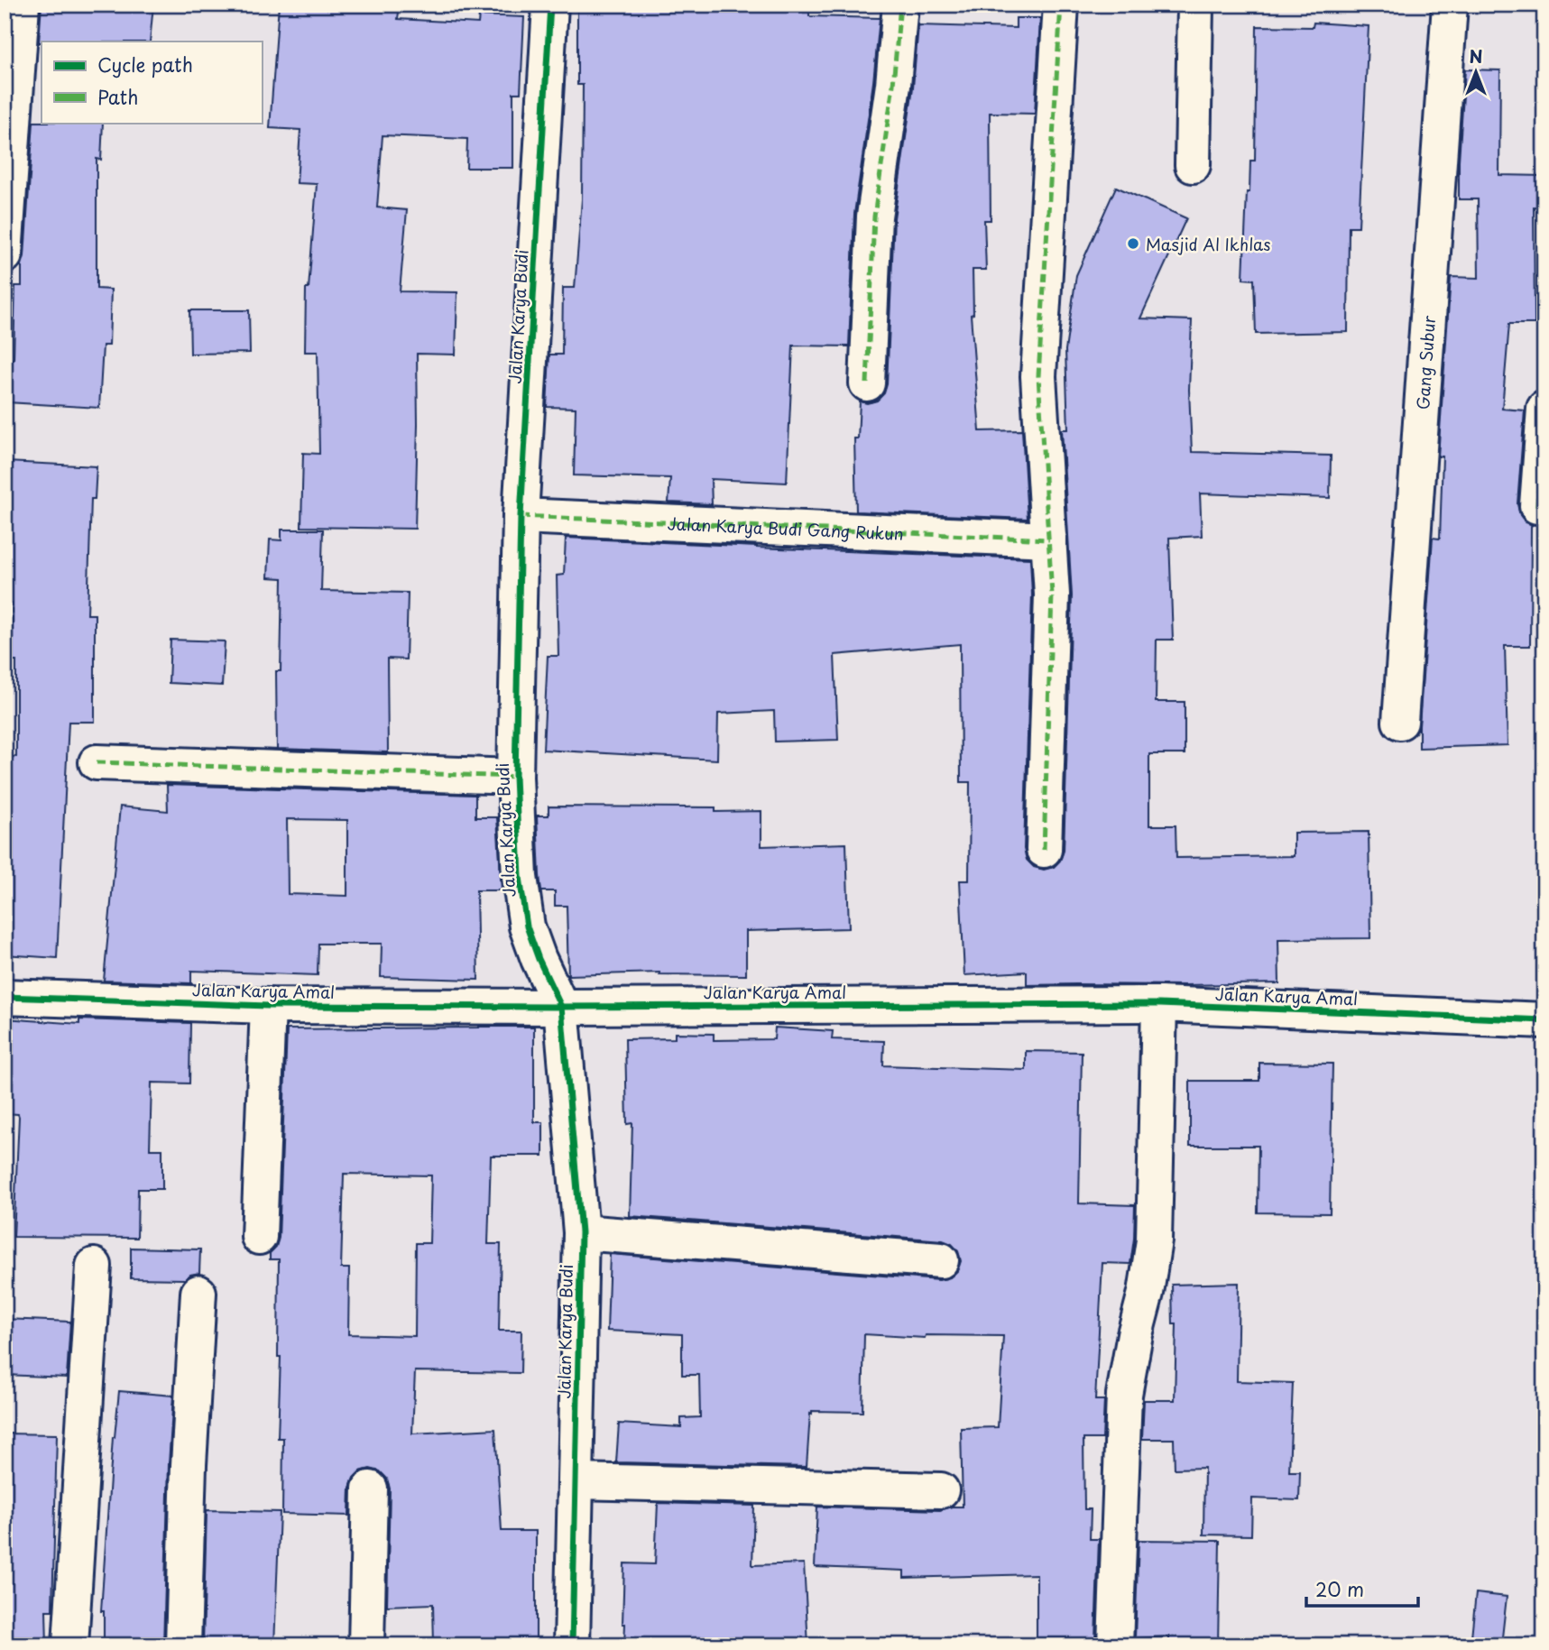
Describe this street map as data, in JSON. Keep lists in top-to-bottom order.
{
  "streets": {
    "street": [
      "Jalan Karya Budi",
      "Gang Subur",
      "Jalan Karya Budi Gang Rukun",
      "Jalan Karya Amal"
    ]
  },
  "crossings": [
    ["Jalan Karya Budi", "Jalan Karya Budi Gang Rukun"],
    ["Jalan Karya Budi", "Jalan Karya Amal"]
  ],
  "places": ["Masjid Al Ikhlas"],
  "legend": ["Cycle path", "Path"],
  "scale_bar": "20 m",
  "north": "top"
}
